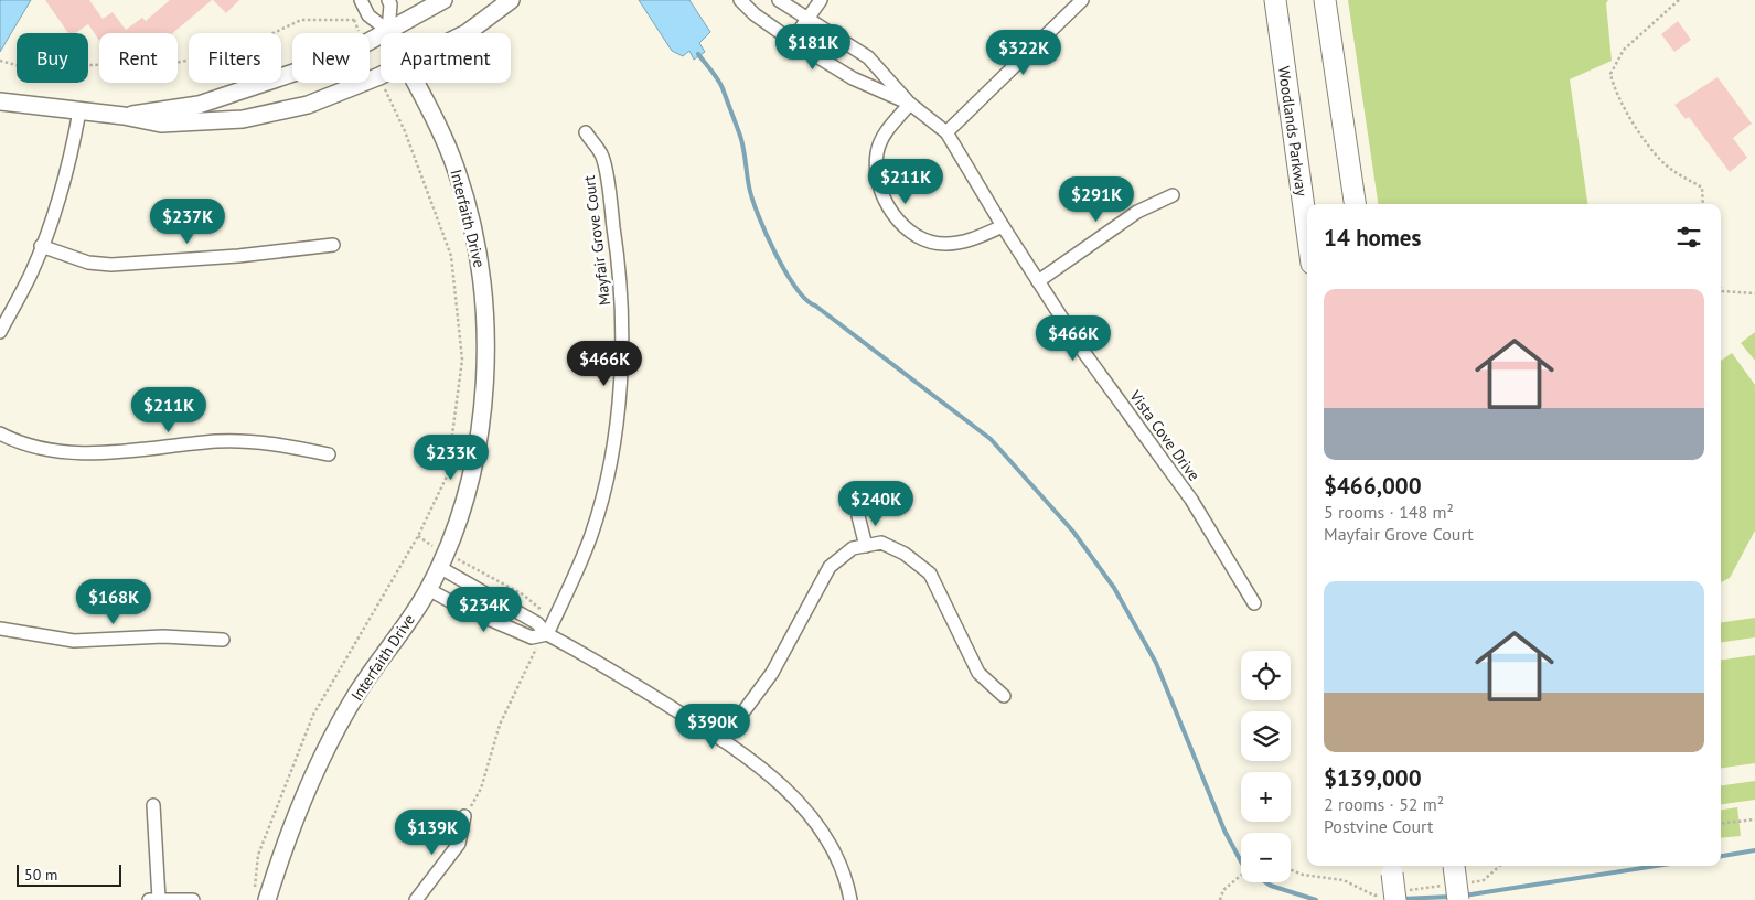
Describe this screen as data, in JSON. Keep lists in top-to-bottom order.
{
  "streets": {
    "main road": ["Woodlands Parkway"],
    "street": ["Interfaith Drive", "Mayfair Grove Court", "Vista Cove Drive"]
  },
  "scale_bar": "50 m",
  "page": {
    "price": [
      "$181K",
      "$322K",
      "$211K",
      "$291K",
      "$237K",
      "$466K",
      "$466K",
      "$211K",
      "$233K",
      "$240K",
      "$168K",
      "$234K",
      "$390K",
      "$139K"
    ],
    "chip": [
      "Buy",
      "Rent",
      "Filters",
      "New",
      "Apartment"
    ],
    "heading": "14 homes",
    "list": [
      {
        "name": "$466,000",
        "note": "5 rooms · 148 m² · Mayfair Grove Court"
      },
      {
        "name": "$139,000",
        "note": "2 rooms · 52 m² · Postvine Court"
      }
    ],
    "map_buttons": ["+", "−"],
    "scale": "50 m"
  }
}
